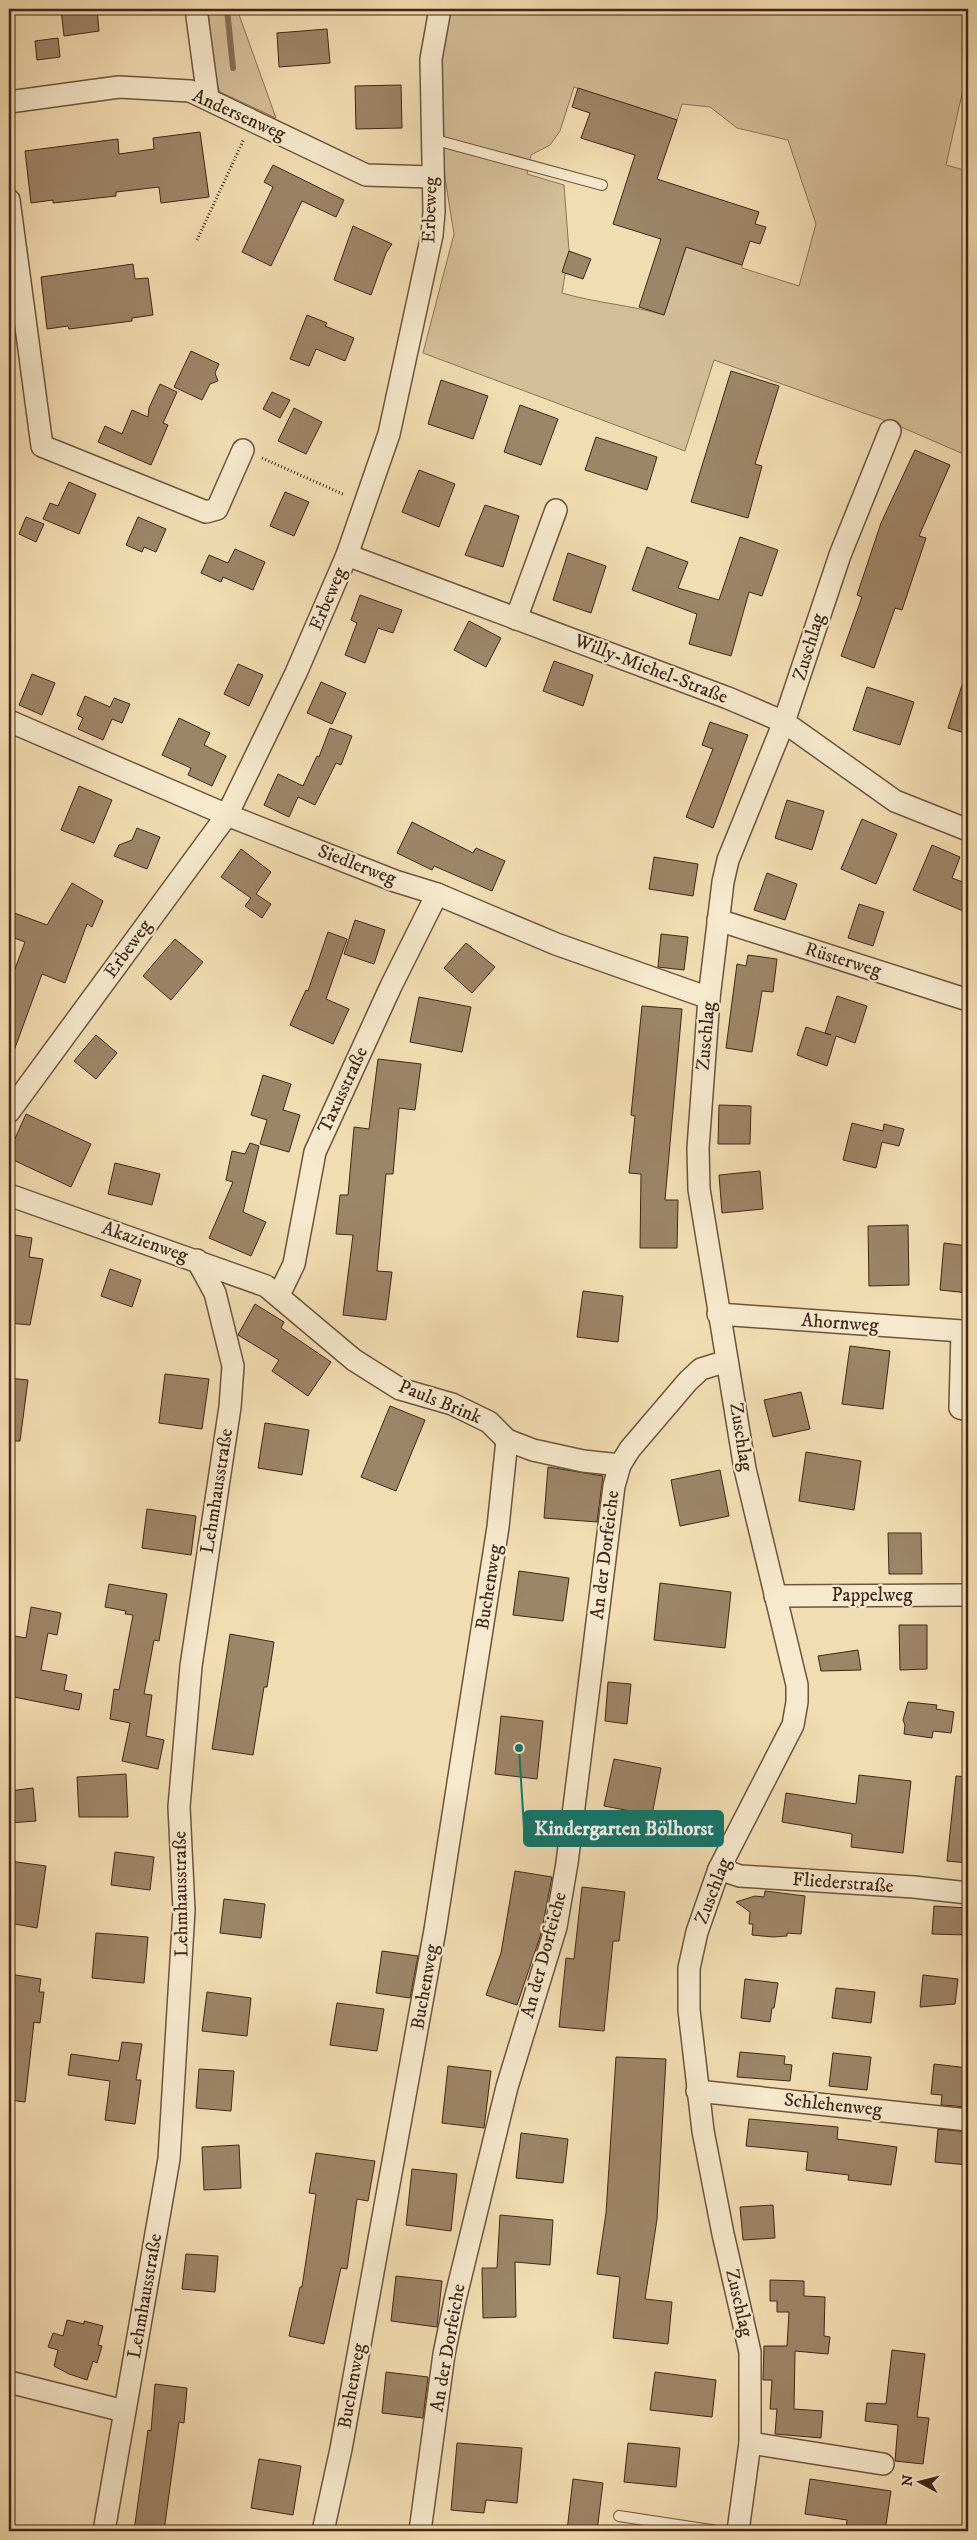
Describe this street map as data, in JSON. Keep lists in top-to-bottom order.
{
  "streets": {
    "street": [
      "Andersenweg",
      "Erbeweg",
      "Zuschlag",
      "Willy-Michel-Straße",
      "Siedlerweg",
      "Rüsterweg",
      "Taxusstraße",
      "Akazienweg",
      "Ahornweg",
      "Pauls Brink",
      "Lehmhausstraße",
      "An der Dorfeiche",
      "Buchenweg",
      "Pappelweg",
      "Fliederstraße",
      "Schlehenweg"
    ]
  },
  "crossings": [
    ["Andersenweg", "Erbeweg"],
    ["Erbeweg", "Willy-Michel-Straße"],
    ["Erbeweg", "Siedlerweg"],
    ["Zuschlag", "Willy-Michel-Straße"],
    ["Zuschlag", "Siedlerweg"],
    ["Zuschlag", "Rüsterweg"],
    ["Zuschlag", "Ahornweg"],
    ["Zuschlag", "An der Dorfeiche"],
    ["Zuschlag", "Pappelweg"],
    ["Zuschlag", "Fliederstraße"],
    ["Zuschlag", "Schlehenweg"],
    ["Siedlerweg", "Taxusstraße"],
    ["Taxusstraße", "Akazienweg"],
    ["Taxusstraße", "Pauls Brink"],
    ["Akazienweg", "Pauls Brink"],
    ["Akazienweg", "Lehmhausstraße"],
    ["Pauls Brink", "An der Dorfeiche"],
    ["Pauls Brink", "Buchenweg"]
  ],
  "places": ["Kindergarten Bölhorst"],
  "north": "left"
}
